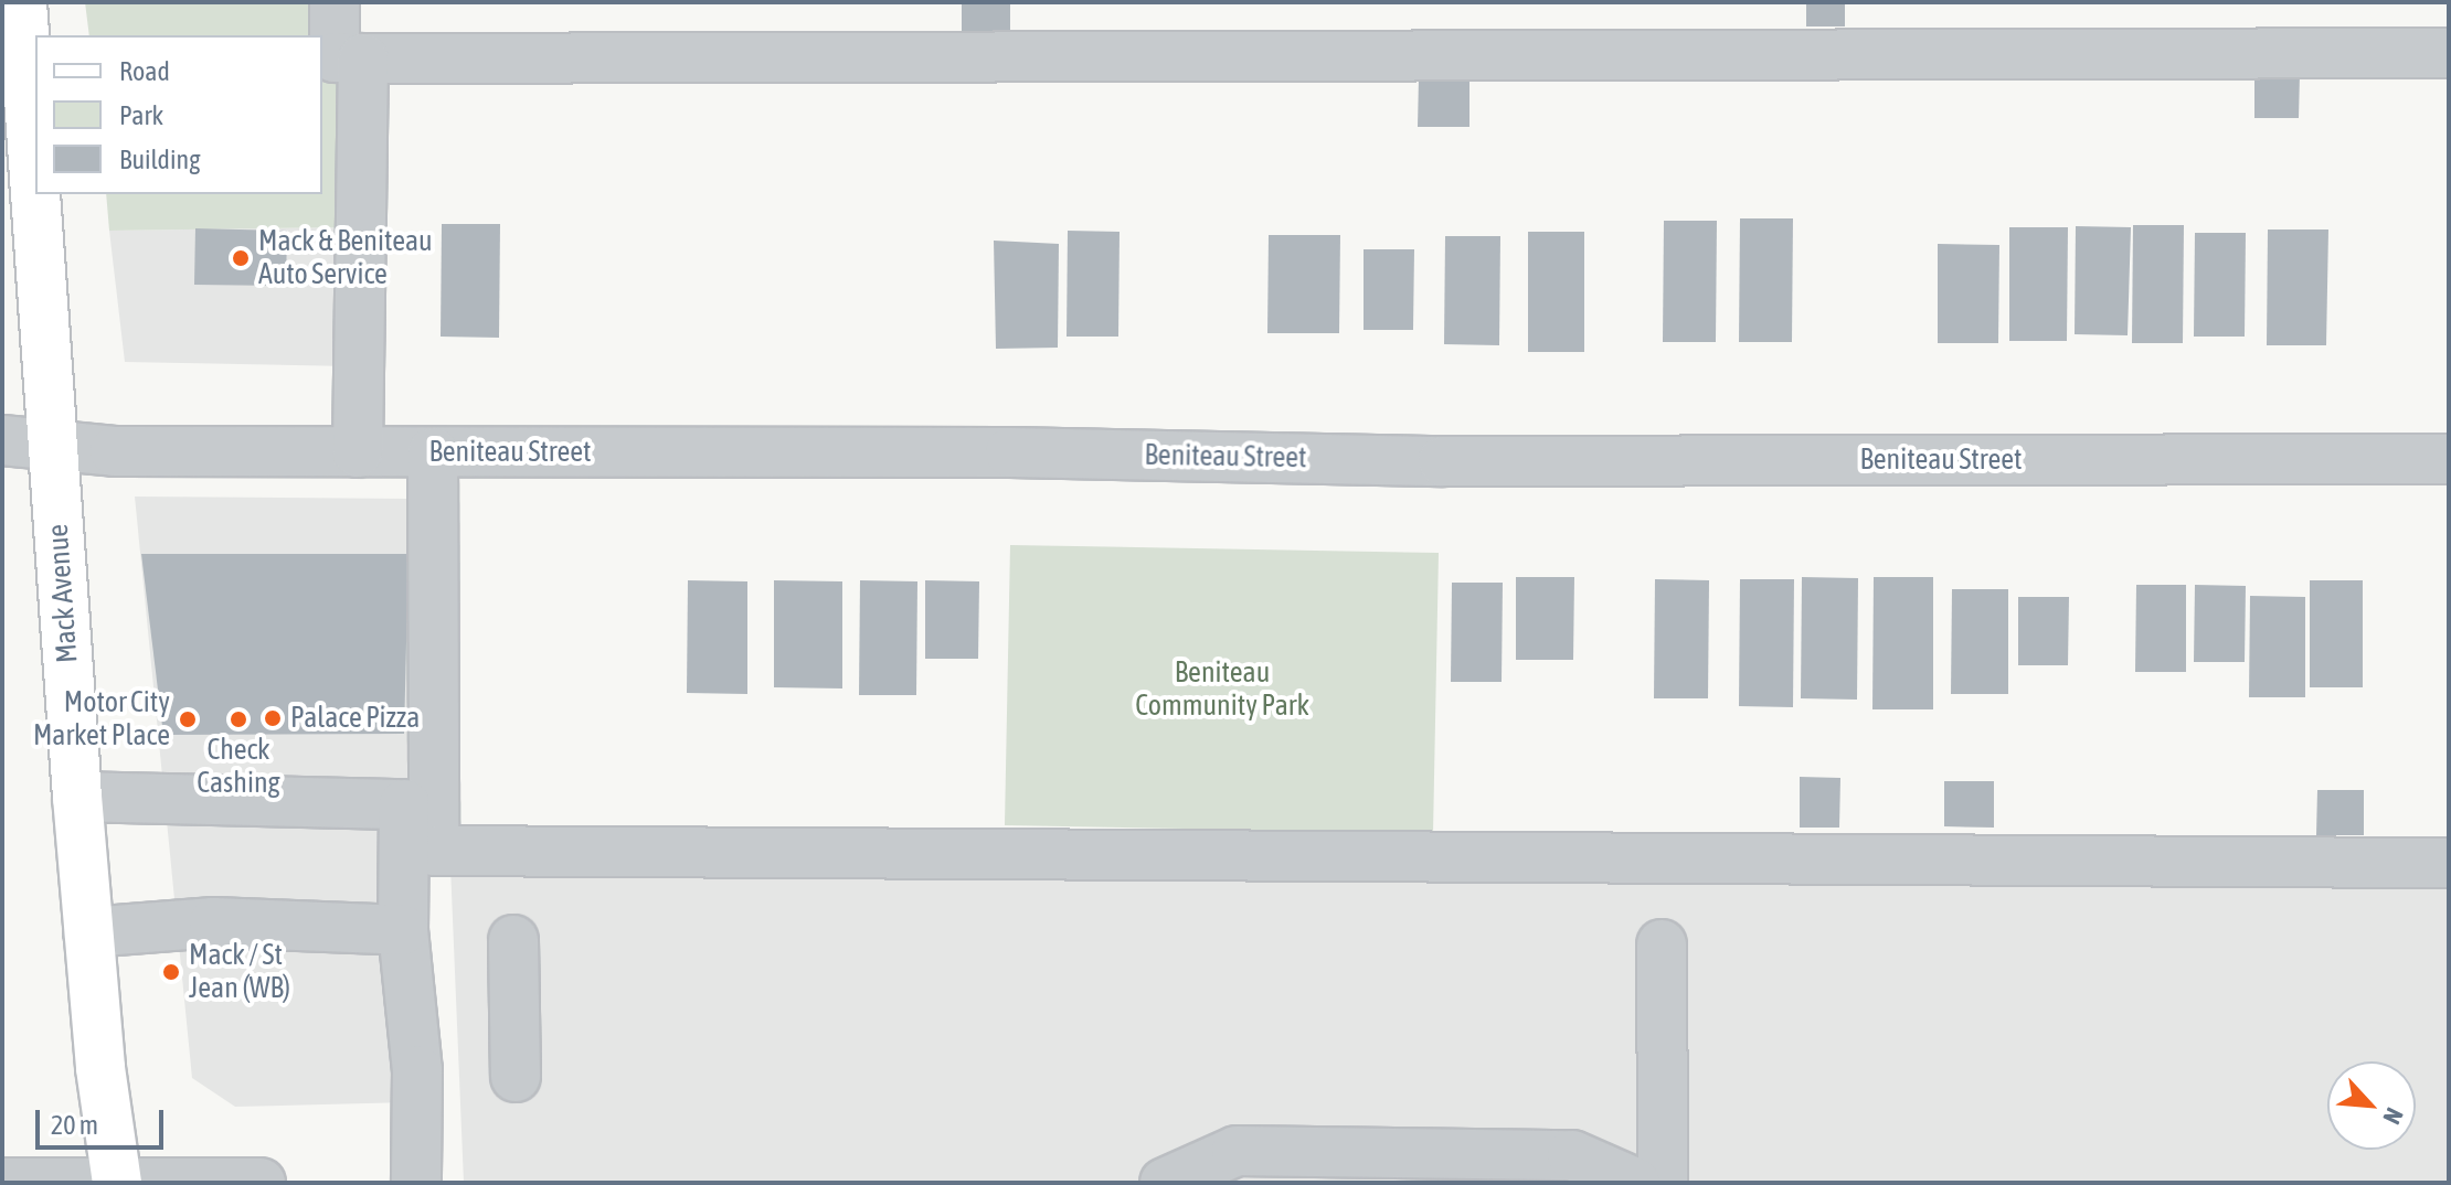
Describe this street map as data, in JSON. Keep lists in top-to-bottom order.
{
  "streets": {
    "main road": ["Mack Avenue"],
    "street": ["Beniteau Street"]
  },
  "crossings": [
    ["Beniteau Street", "Mack Avenue"]
  ],
  "parks": ["Beniteau Community Park"],
  "places": [
    "Mack & Beniteau Auto Service",
    "Palace Pizza",
    "Motor City Market Place",
    "Check Cashing",
    "Mack / St Jean (WB)"
  ],
  "legend": ["Road", "Park", "Building"],
  "scale_bar": "20 m",
  "north": "bottom right"
}
